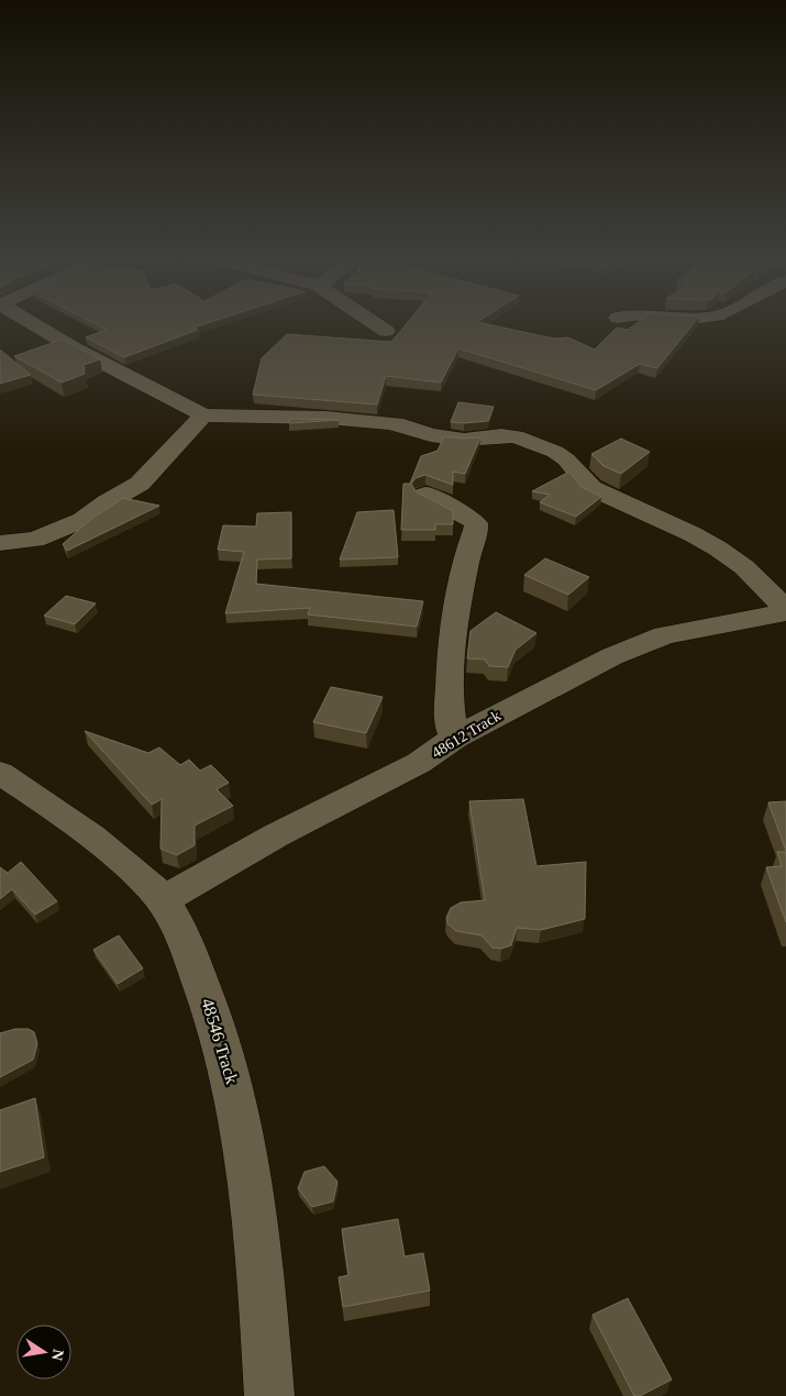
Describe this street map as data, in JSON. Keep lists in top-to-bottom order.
{
  "streets": {
    "street": ["48612 Track", "48546 Track"]
  },
  "crossings": [
    ["48612 Track", "48546 Track"]
  ],
  "north": "right"
}
